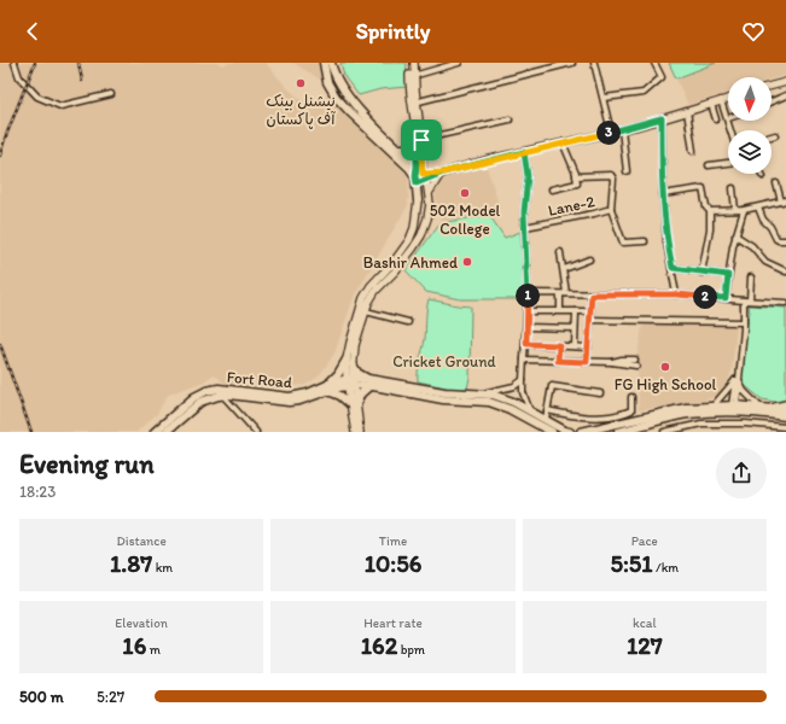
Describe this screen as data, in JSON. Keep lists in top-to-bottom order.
{
  "streets": {
    "main road": ["Fort Road"],
    "street": ["Lane-2"]
  },
  "parks": ["Cricket Ground"],
  "places": [
    "نیشنل بینک آف پاکستان",
    "502 Model College",
    "Bashir Ahmed",
    "FG High School"
  ],
  "north": "bottom",
  "page": {
    "header": "Sprintly",
    "pins": ["3", "1", "2"],
    "heading": ["Evening run", "18:23"],
    "stats": [
      ["Distance", "1.87 km"],
      ["Time", "10:56"],
      ["Pace", "5:51 /km"],
      ["Elevation", "16 m"],
      ["Heart rate", "162 bpm"],
      ["kcal", "127"]
    ],
    "list": [
      {
        "name": "500 m",
        "note": "5:27"
      }
    ]
  }
}
